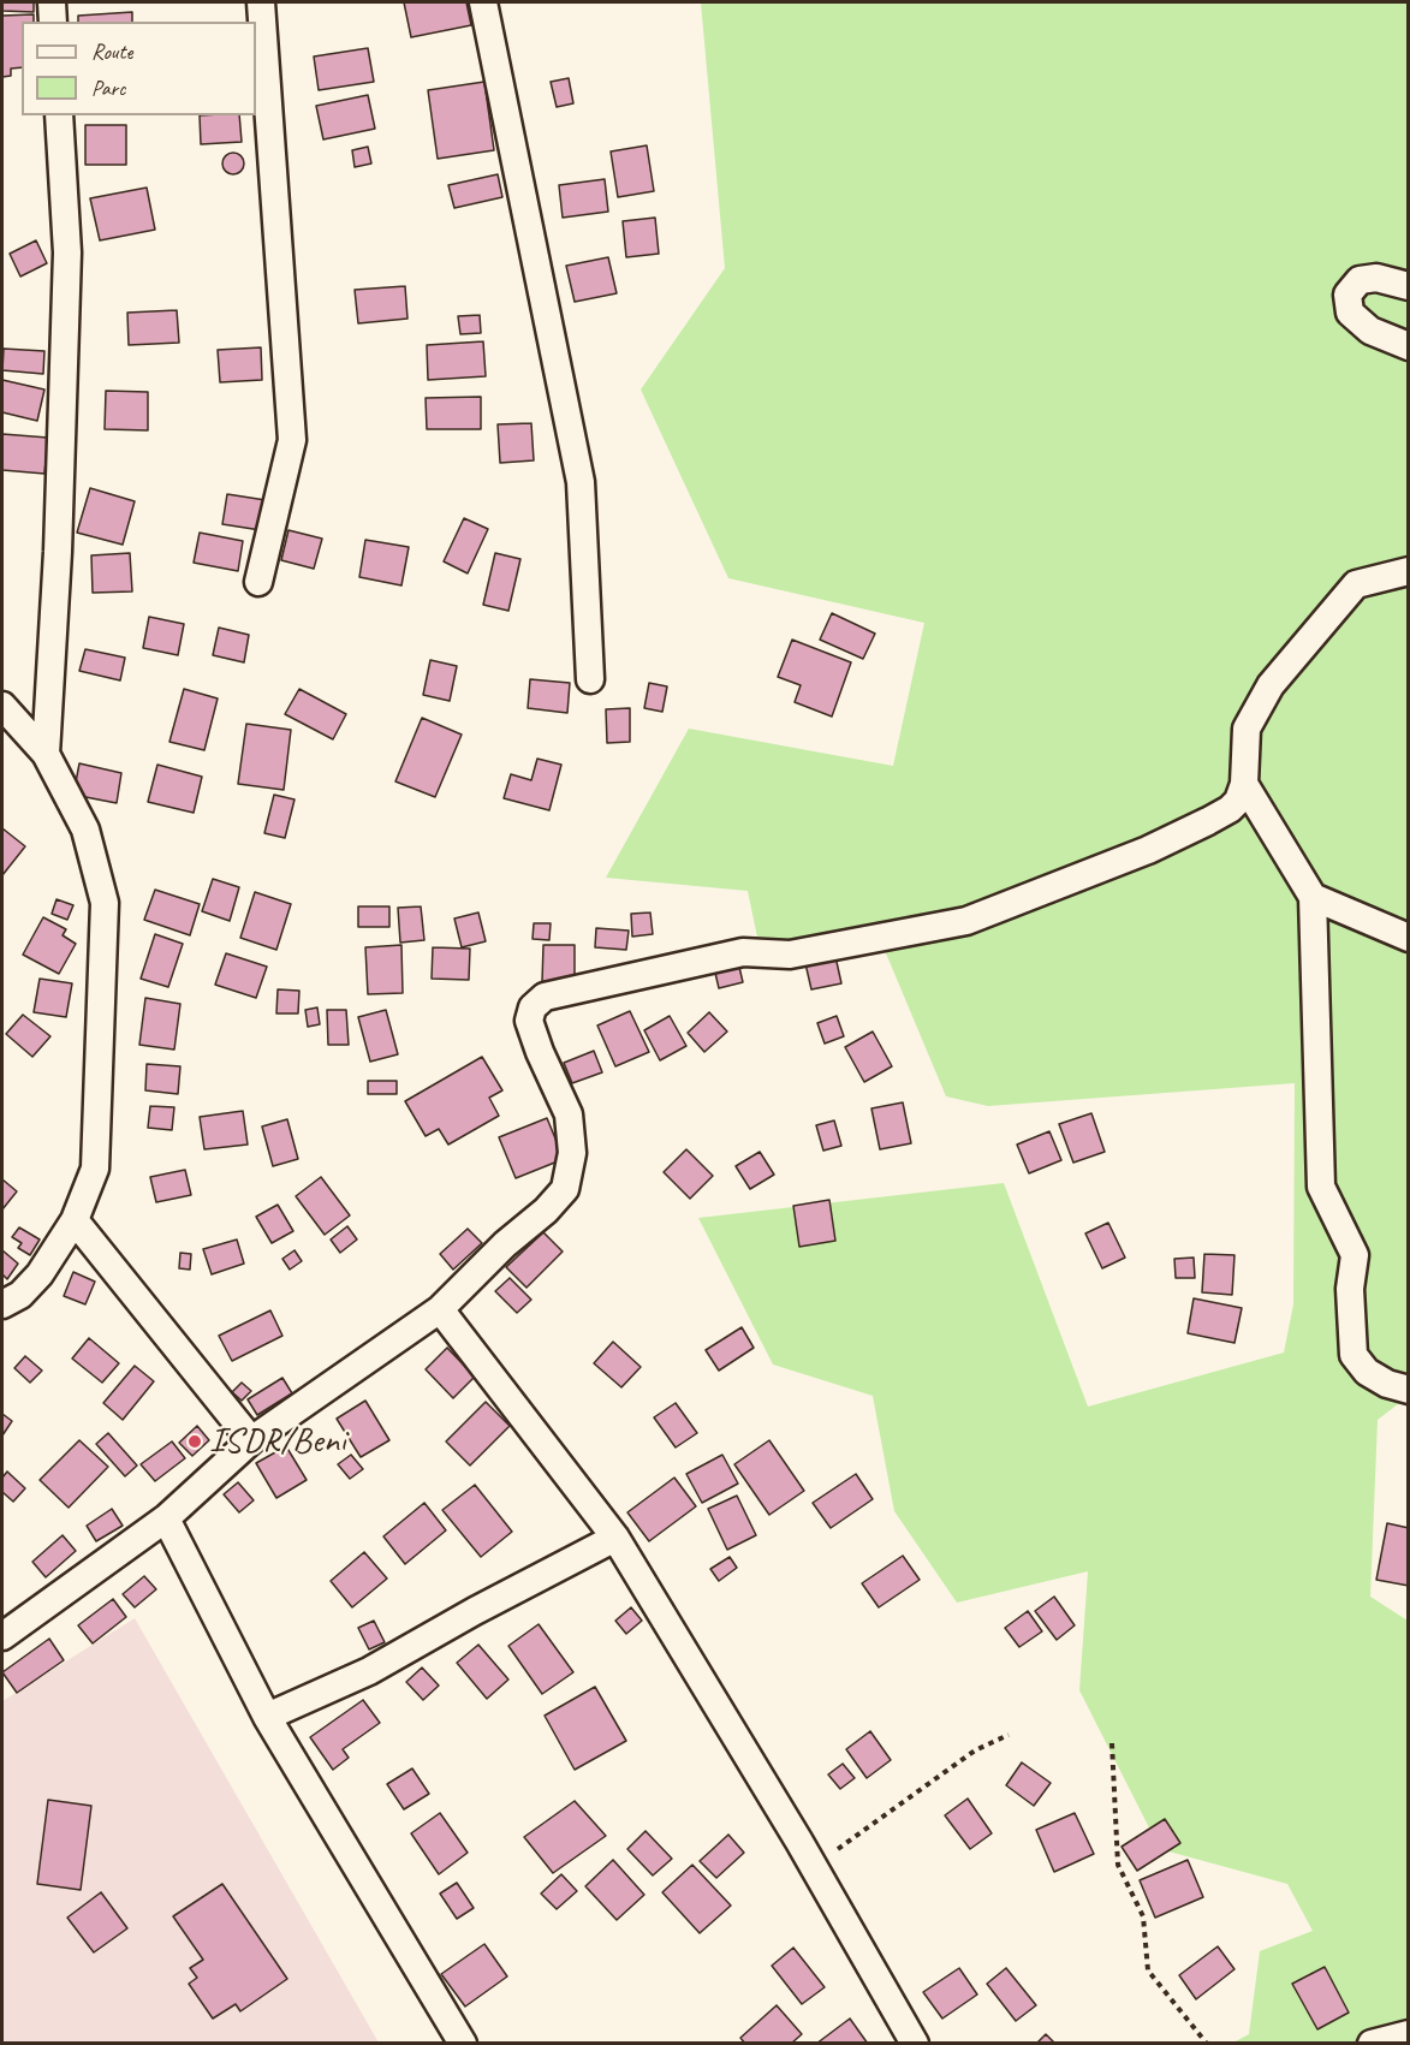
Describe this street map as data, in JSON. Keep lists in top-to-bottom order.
{
  "places": ["ISDR/Beni"],
  "legend": ["Route", "Parc"]
}
